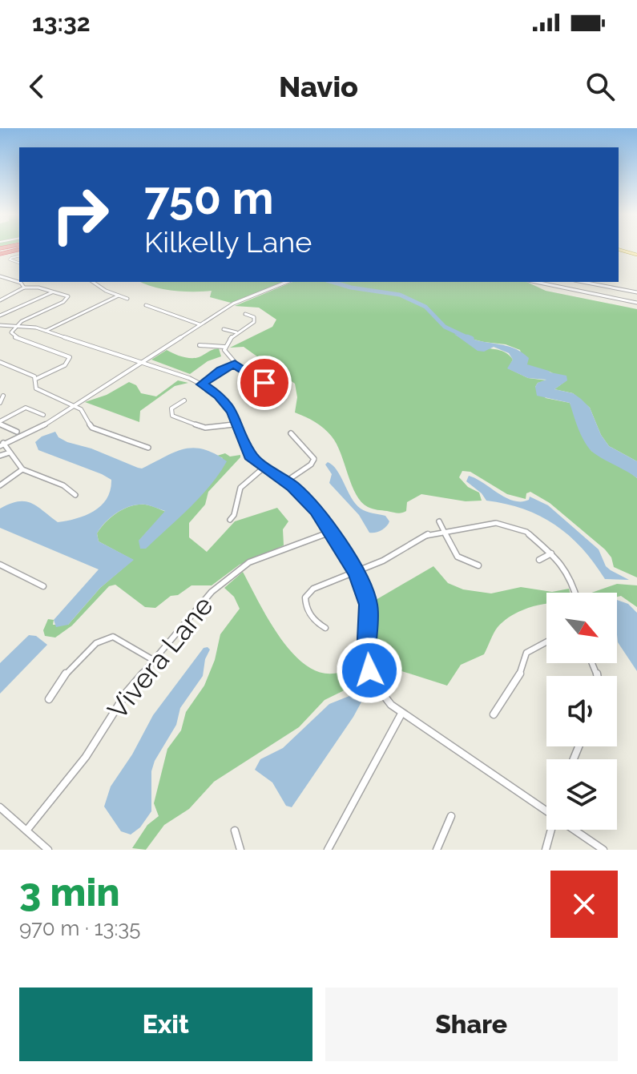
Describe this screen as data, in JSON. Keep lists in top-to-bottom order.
{
  "streets": {
    "street": ["Vivera Lane"]
  },
  "north": "bottom right",
  "page": {
    "status": "13:32",
    "header": "Navio",
    "turn": ["750 m", "Kilkelly Lane"],
    "heading": ["3 min", "970 m · 13:35"],
    "buttons": ["Exit", "Share"]
  }
}
